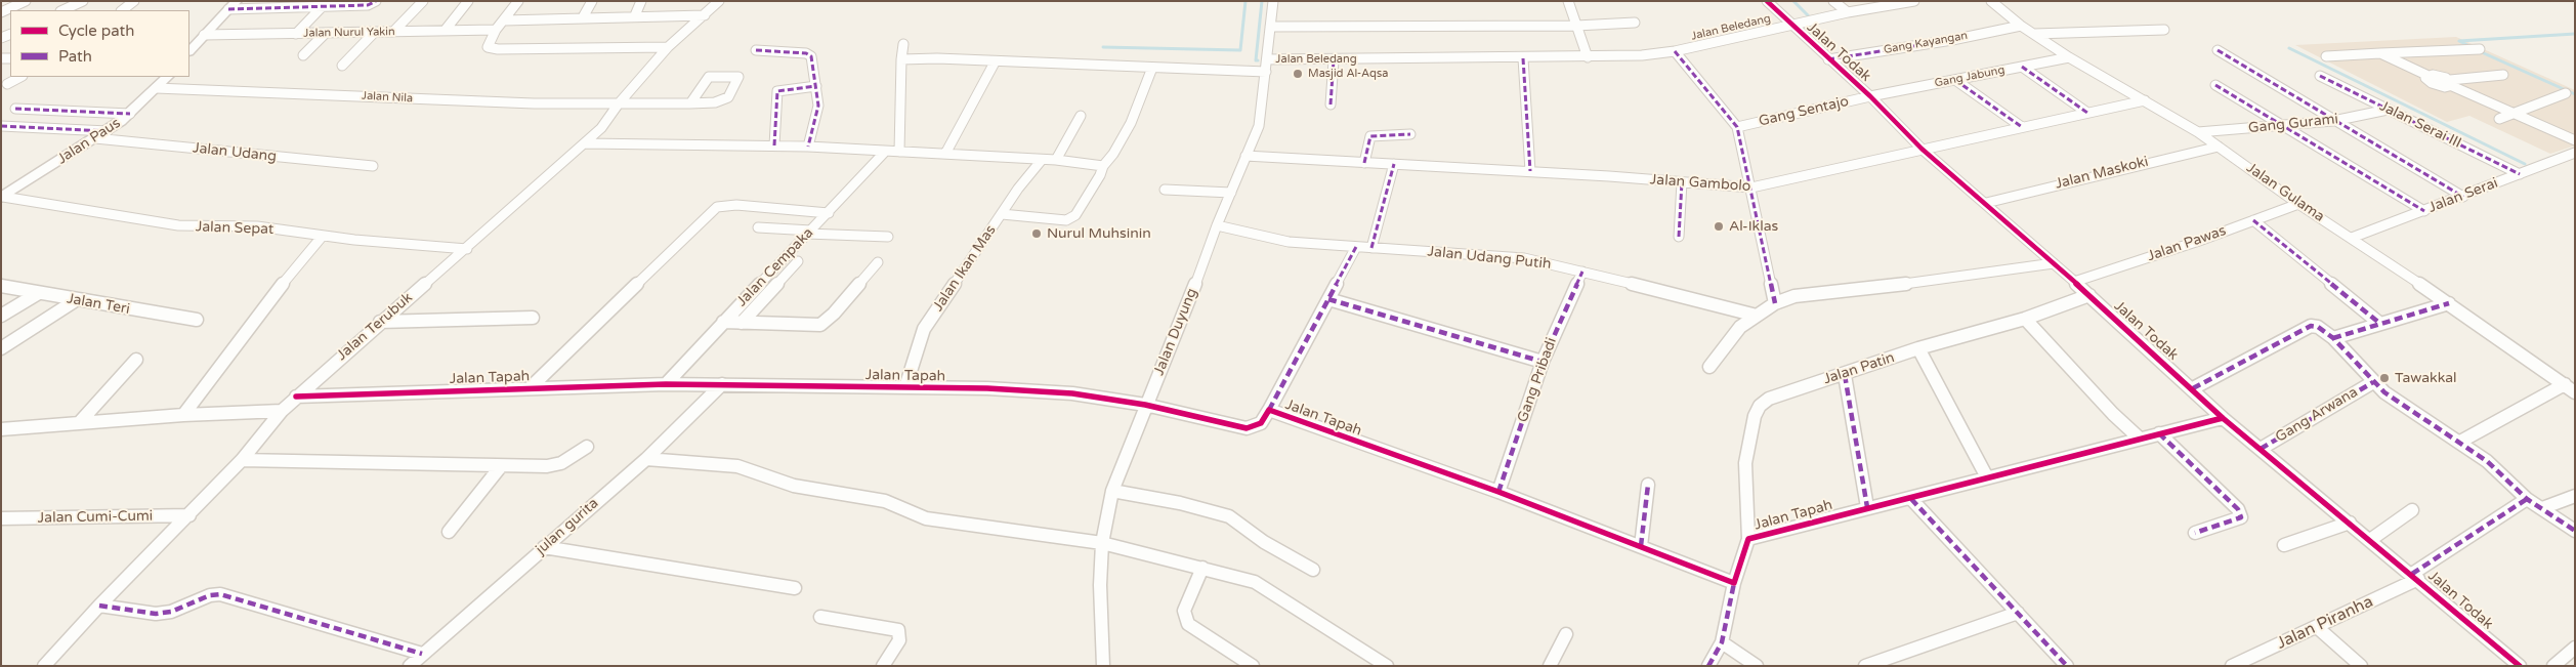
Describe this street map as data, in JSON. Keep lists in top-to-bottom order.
{
  "streets": {
    "main road": ["Jalan Paus"],
    "street": [
      "Jalan Beledang",
      "Jalan Nurul Yakin",
      "Gang Kayangan",
      "Jalan Todak",
      "Gang Jabung",
      "Jalan Nila",
      "Gang Sentajo",
      "Gang Gurami",
      "Jalan Serai III",
      "Jalan Udang",
      "Jalan Maskoki",
      "Jalan Gambolo",
      "Jalan Gulama",
      "Jalan Serai",
      "Jalan Sepat",
      "Jalan Pawas",
      "Jalan Udang Putih",
      "Jalan Cempaka",
      "Jalan Ikan Mas",
      "Jalan Teri",
      "Jalan Terubuk",
      "Jalan Duyung",
      "Jalan Patin",
      "Jalan Tapah",
      "Gang Pribadi",
      "Gang Arwana",
      "Jalan Cumi-Cumi",
      "julan gurita",
      "Jalan Piranha"
    ]
  },
  "crossings": [
    ["Jalan Beledang", "Jalan Todak"],
    ["Jalan Beledang", "Jalan Duyung"],
    ["Gang Kayangan", "Jalan Todak"],
    ["Gang Kayangan", "Jalan Gulama"],
    ["Jalan Todak", "Gang Jabung"],
    ["Jalan Todak", "Gang Sentajo"],
    ["Jalan Todak", "Jalan Maskoki"],
    ["Jalan Todak", "Jalan Gambolo"],
    ["Jalan Todak", "Jalan Pawas"],
    ["Jalan Todak", "Jalan Patin"],
    ["Jalan Todak", "Jalan Tapah"],
    ["Jalan Todak", "Gang Arwana"],
    ["Jalan Todak", "Jalan Piranha"],
    ["Gang Jabung", "Gang Sentajo"],
    ["Gang Jabung", "Jalan Gulama"],
    ["Jalan Nila", "Jalan Paus"],
    ["Jalan Nila", "Jalan Terubuk"],
    ["Gang Gurami", "Jalan Serai III"],
    ["Gang Gurami", "Jalan Gulama"],
    ["Jalan Serai III", "Jalan Serai"],
    ["Jalan Paus", "Jalan Udang"],
    ["Jalan Paus", "Jalan Sepat"],
    ["Jalan Maskoki", "Jalan Gulama"],
    ["Jalan Gambolo", "Jalan Gulama"],
    ["Jalan Gambolo", "Jalan Duyung"],
    ["Jalan Gulama", "Jalan Serai"],
    ["Jalan Gulama", "Jalan Pawas"],
    ["Jalan Sepat", "Jalan Terubuk"],
    ["Jalan Udang Putih", "Jalan Duyung"],
    ["Jalan Udang Putih", "Gang Pribadi"],
    ["Jalan Cempaka", "Jalan Tapah"],
    ["Jalan Ikan Mas", "Jalan Tapah"],
    ["Jalan Terubuk", "Jalan Tapah"],
    ["Jalan Terubuk", "Jalan Cumi-Cumi"],
    ["Jalan Duyung", "Jalan Tapah"],
    ["Jalan Patin", "Jalan Tapah"],
    ["Jalan Tapah", "Gang Pribadi"],
    ["Jalan Tapah", "julan gurita"]
  ],
  "places": [
    "Masjid Al-Aqsa",
    "Al-Iklas",
    "Nurul Muhsinin",
    "Tawakkal"
  ],
  "legend": ["Cycle path", "Path"]
}
